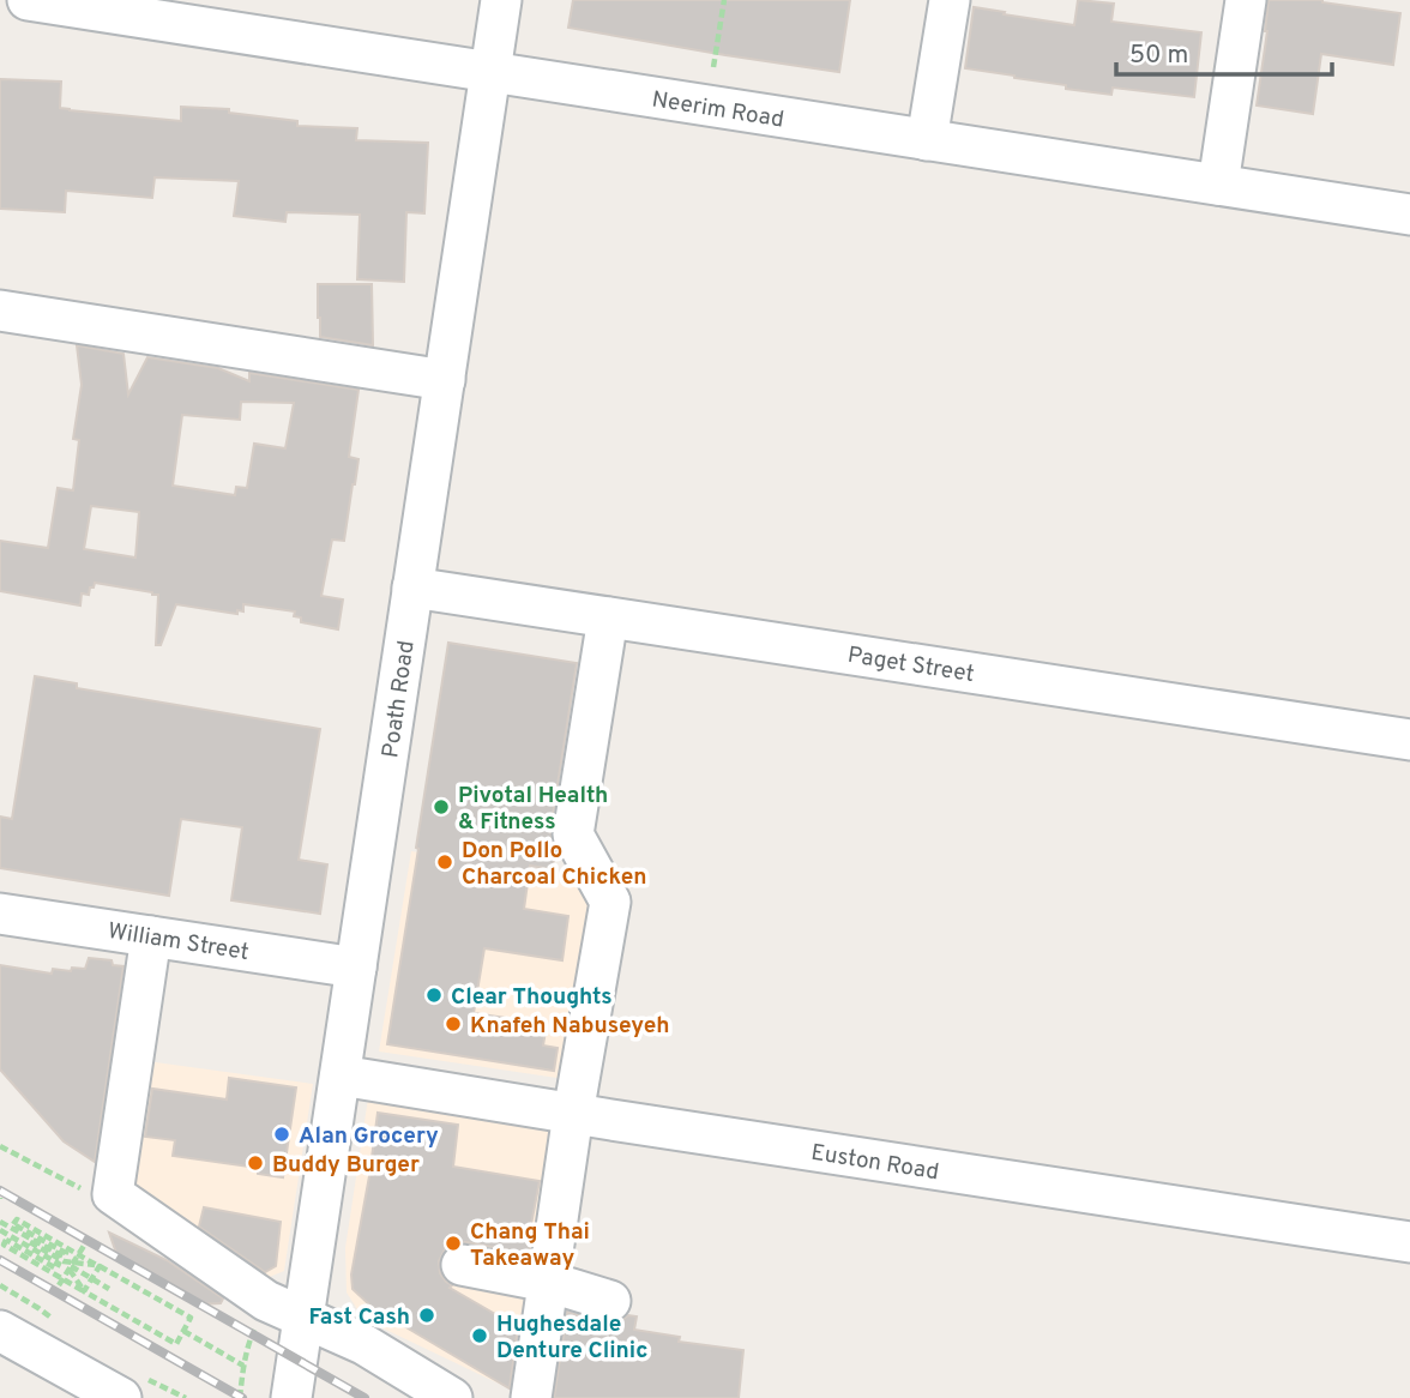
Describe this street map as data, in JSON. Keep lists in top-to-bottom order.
{
  "streets": {
    "street": [
      "Neerim Road",
      "Paget Street",
      "Poath Road",
      "William Street",
      "Euston Road"
    ]
  },
  "crossings": [
    ["Neerim Road", "Poath Road"],
    ["Paget Street", "Poath Road"],
    ["Poath Road", "William Street"],
    ["Poath Road", "Euston Road"]
  ],
  "places": [
    "Pivotal Health & Fitness",
    "Don Pollo Charcoal Chicken",
    "Clear Thoughts",
    "Knafeh Nabuseyeh",
    "Alan Grocery",
    "Buddy Burger",
    "Chang Thai Takeaway",
    "Fast Cash",
    "Hughesdale Denture Clinic"
  ],
  "scale_bar": "50 m"
}
